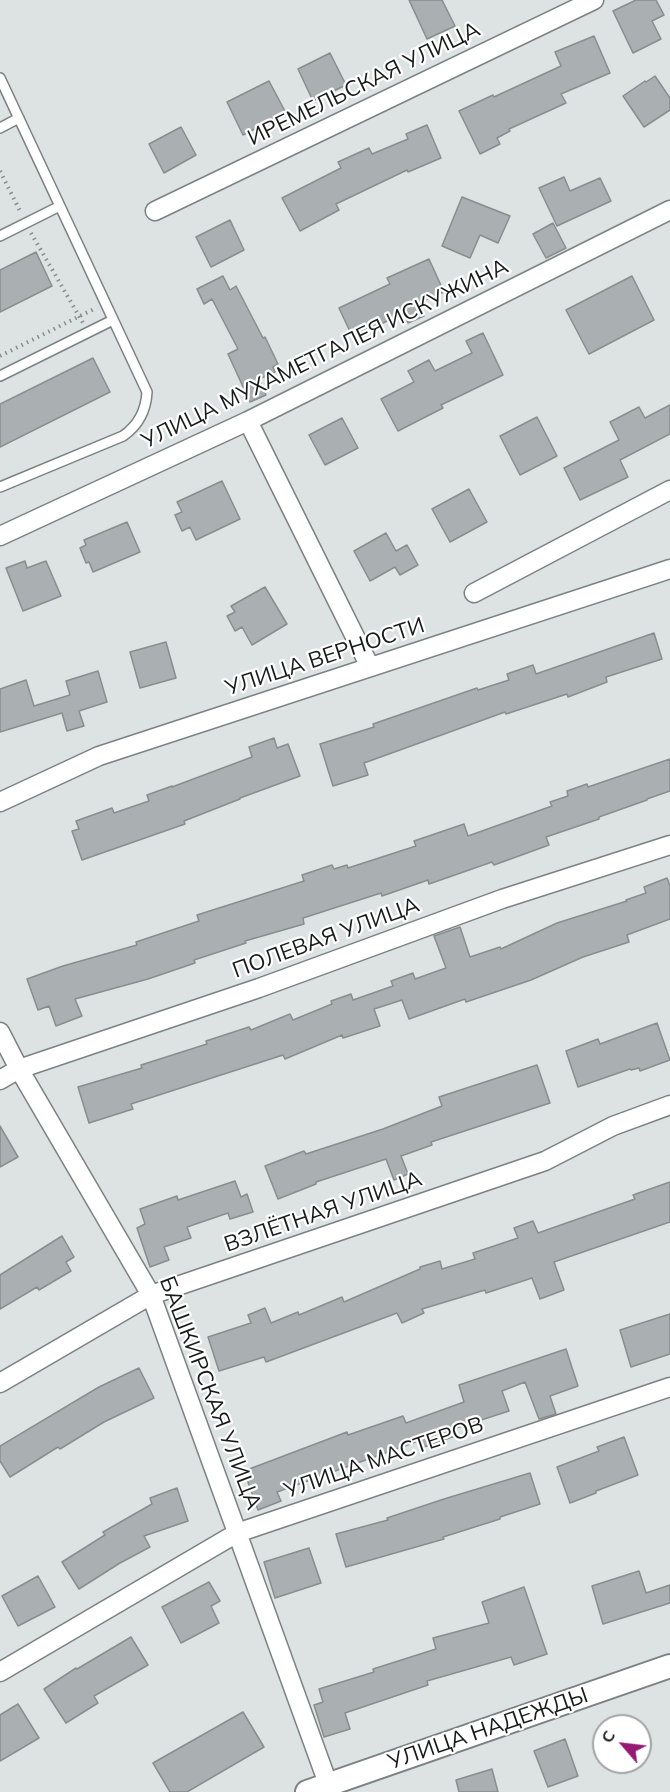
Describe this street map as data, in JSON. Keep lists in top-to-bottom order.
{
  "streets": {
    "street": [
      "ИРЕМЕЛЬСКАЯ УЛИЦА",
      "УЛИЦА МУХАМЕТГАЛЕЯ ИСКУЖИНА",
      "УЛИЦА ВЕРНОСТИ",
      "ПОЛЕВАЯ УЛИЦА",
      "ВЗЛЁТНАЯ УЛИЦА",
      "БАШКИРСКАЯ УЛИЦА",
      "УЛИЦА МАСТЕРОВ",
      "УЛИЦА НАДЕЖДЫ"
    ]
  },
  "crossings": [
    ["ПОЛЕВАЯ УЛИЦА", "БАШКИРСКАЯ УЛИЦА"],
    ["ВЗЛЁТНАЯ УЛИЦА", "БАШКИРСКАЯ УЛИЦА"],
    ["БАШКИРСКАЯ УЛИЦА", "УЛИЦА МАСТЕРОВ"],
    ["БАШКИРСКАЯ УЛИЦА", "УЛИЦА НАДЕЖДЫ"]
  ],
  "north": "top left"
}
